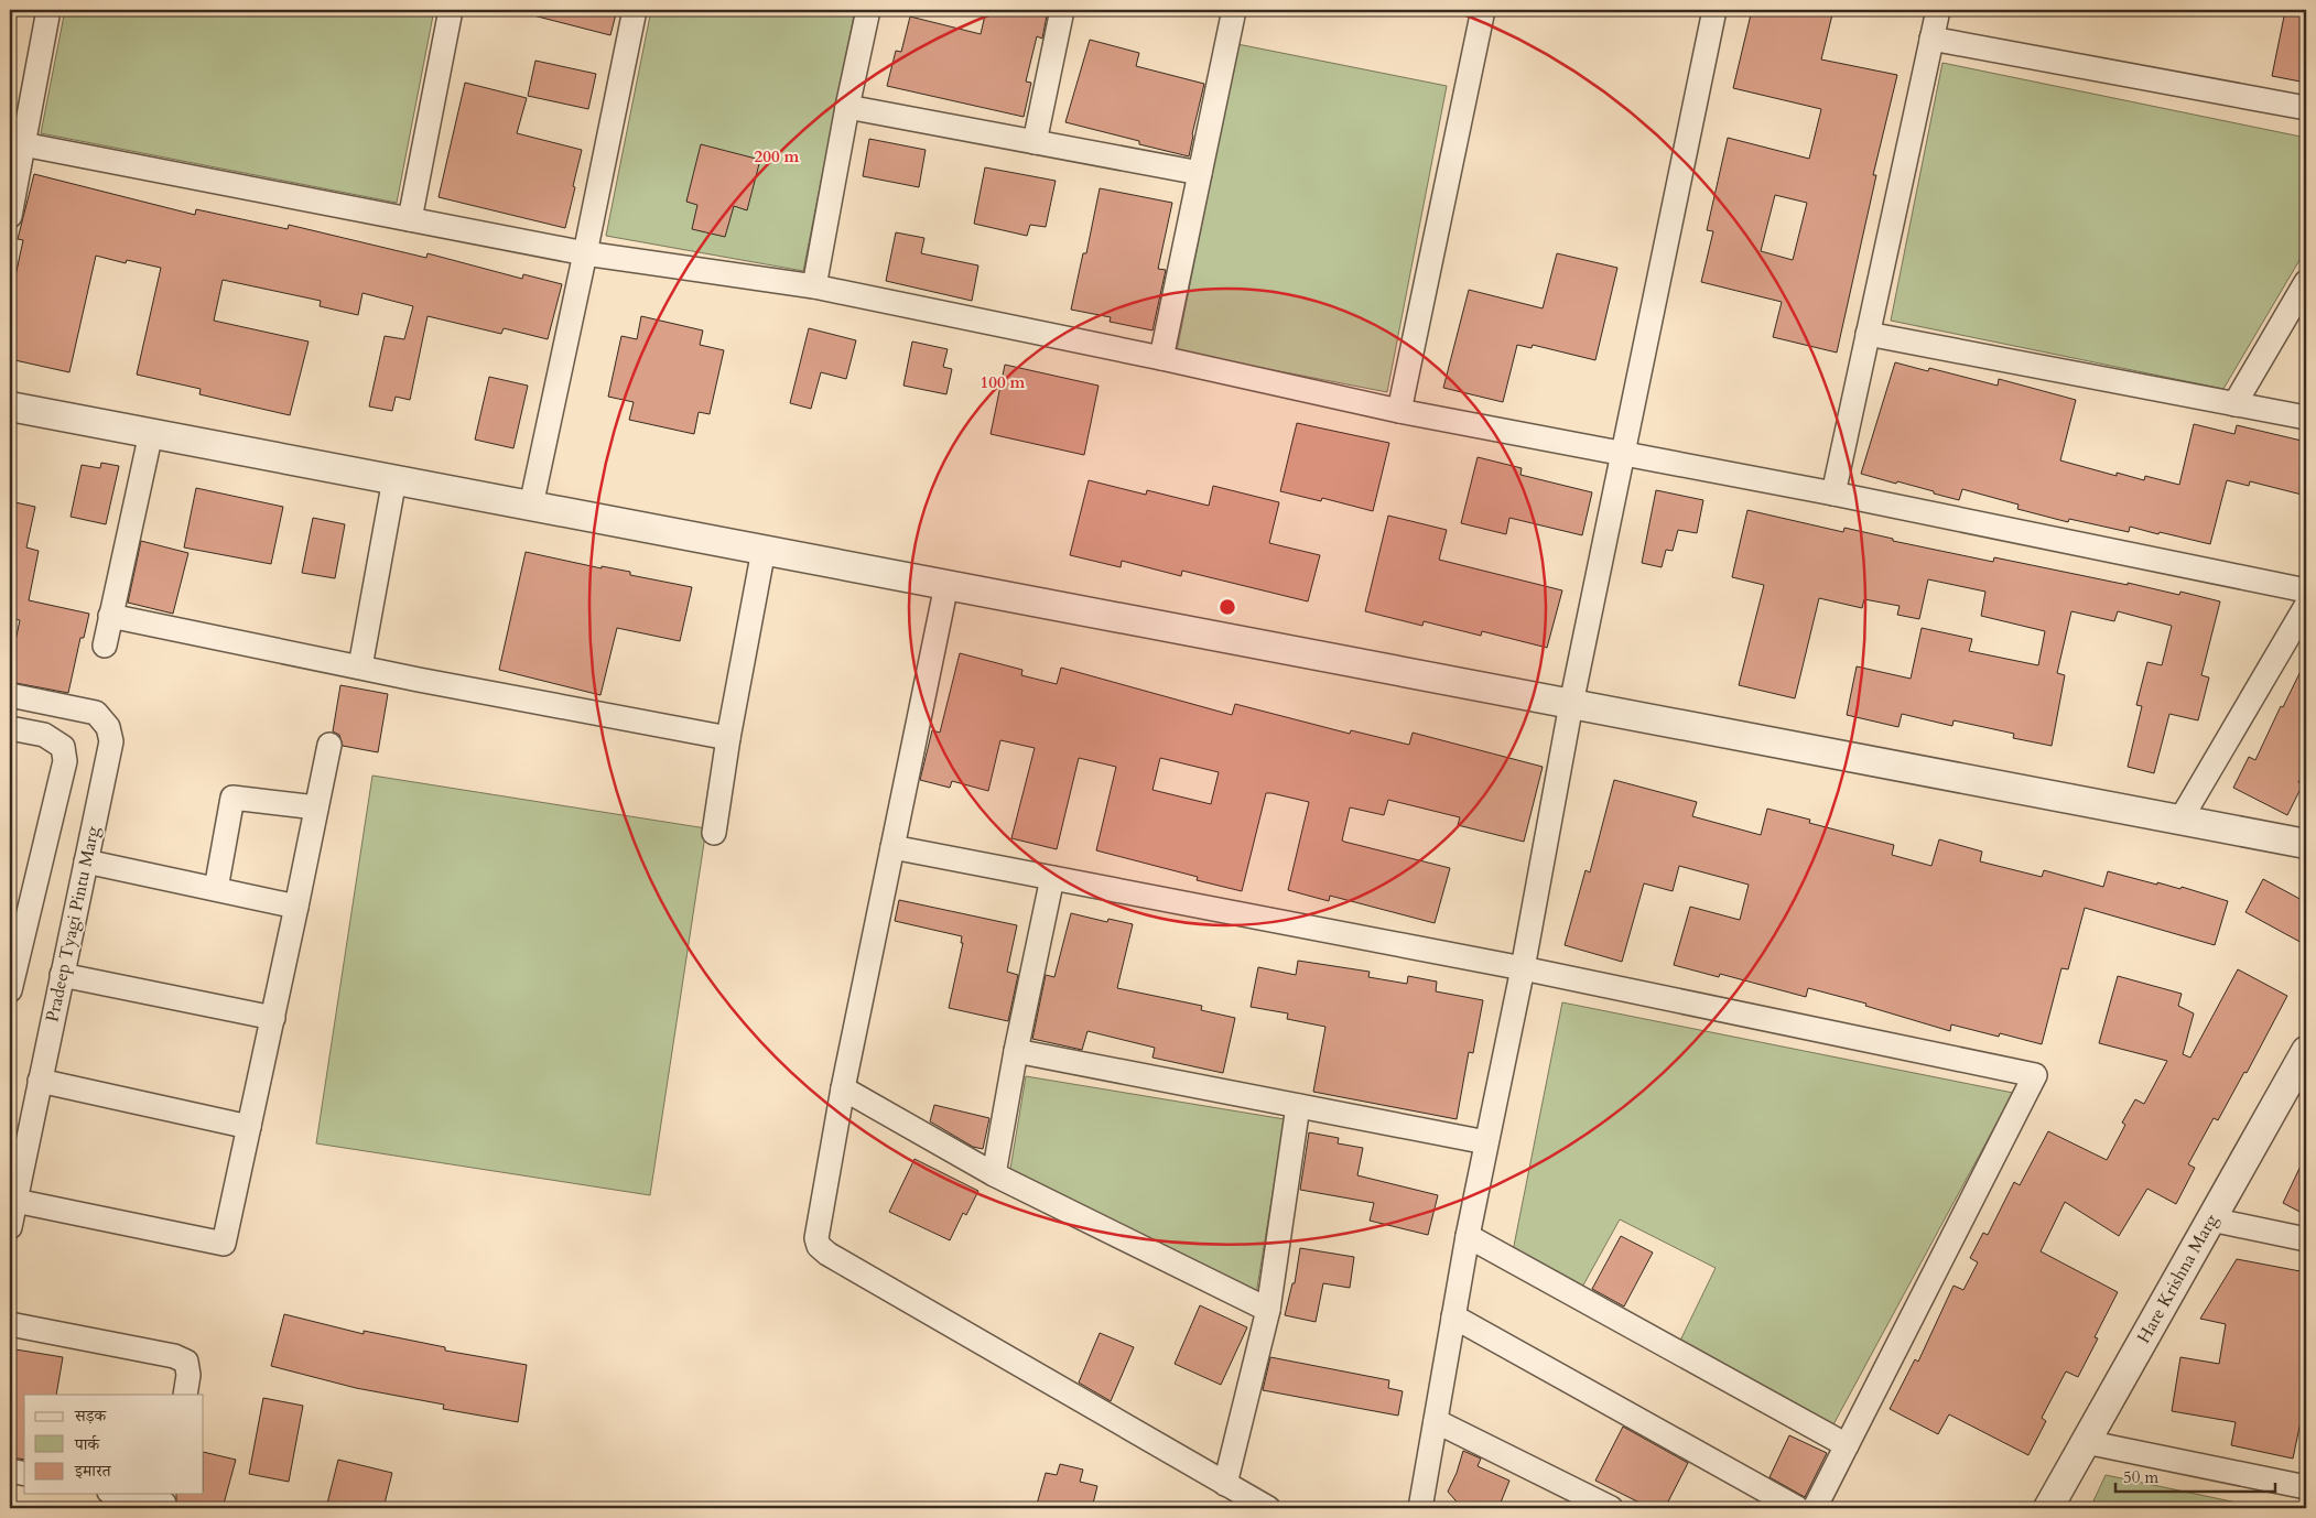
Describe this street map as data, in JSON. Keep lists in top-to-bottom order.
{
  "streets": {
    "street": ["Pradeep Tyagi Pintu Marg", "Hare Krishna Marg"]
  },
  "legend": ["सड़क", "पार्क", "इमारत"],
  "scale_bar": "50 m",
  "rings": ["200 m", "100 m"]
}
